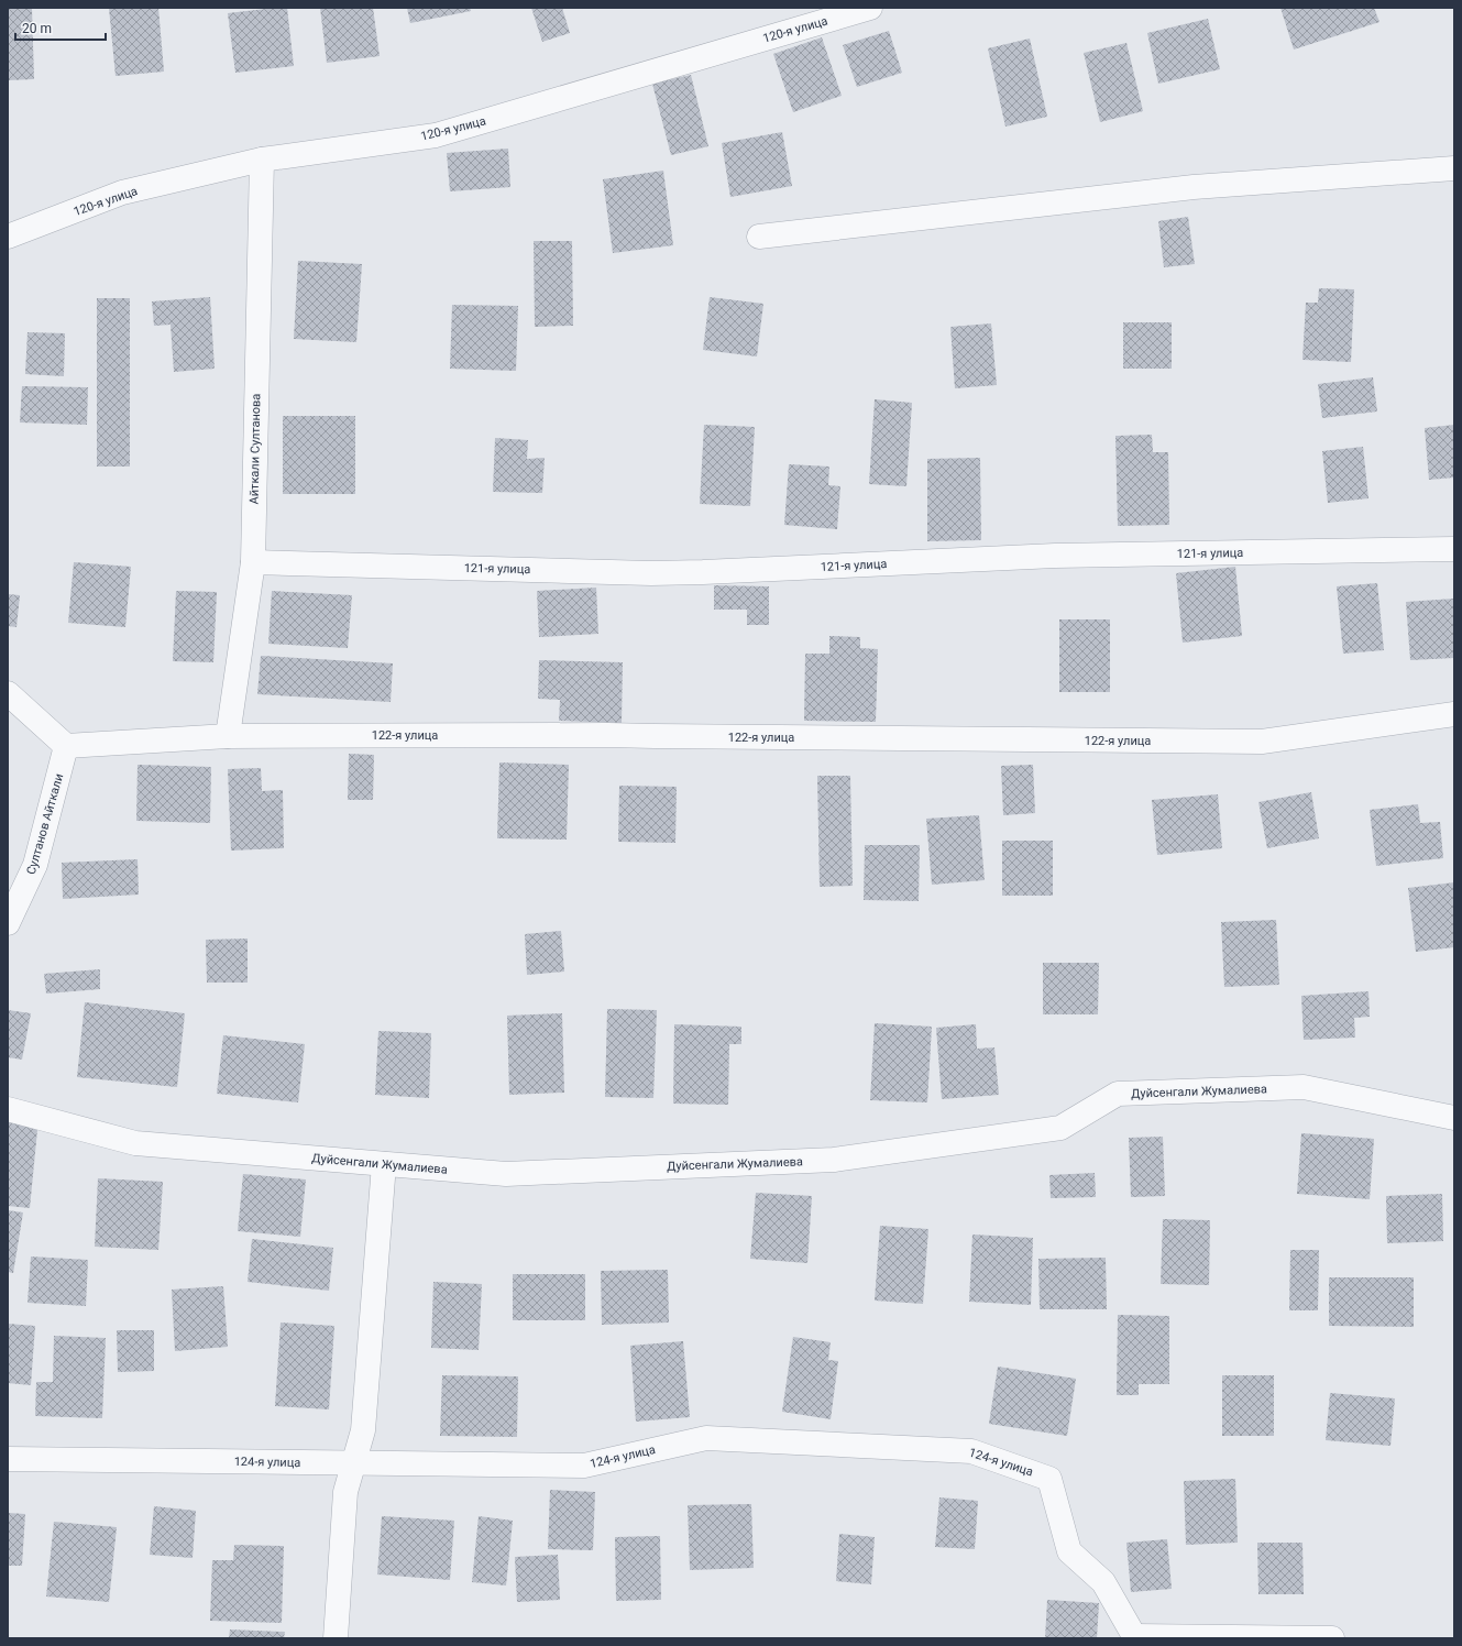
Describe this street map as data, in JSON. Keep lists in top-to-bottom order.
{
  "streets": {
    "street": [
      "120-я улица",
      "Айткали Султанова",
      "121-я улица",
      "122-я улица",
      "Султанов Айткали",
      "Дуйсенгали Жумалиева",
      "124-я улица"
    ]
  },
  "crossings": [
    ["120-я улица", "Айткали Султанова"],
    ["Айткали Султанова", "121-я улица"],
    ["Айткали Султанова", "122-я улица"],
    ["122-я улица", "Султанов Айткали"]
  ],
  "scale_bar": "20 m"
}
